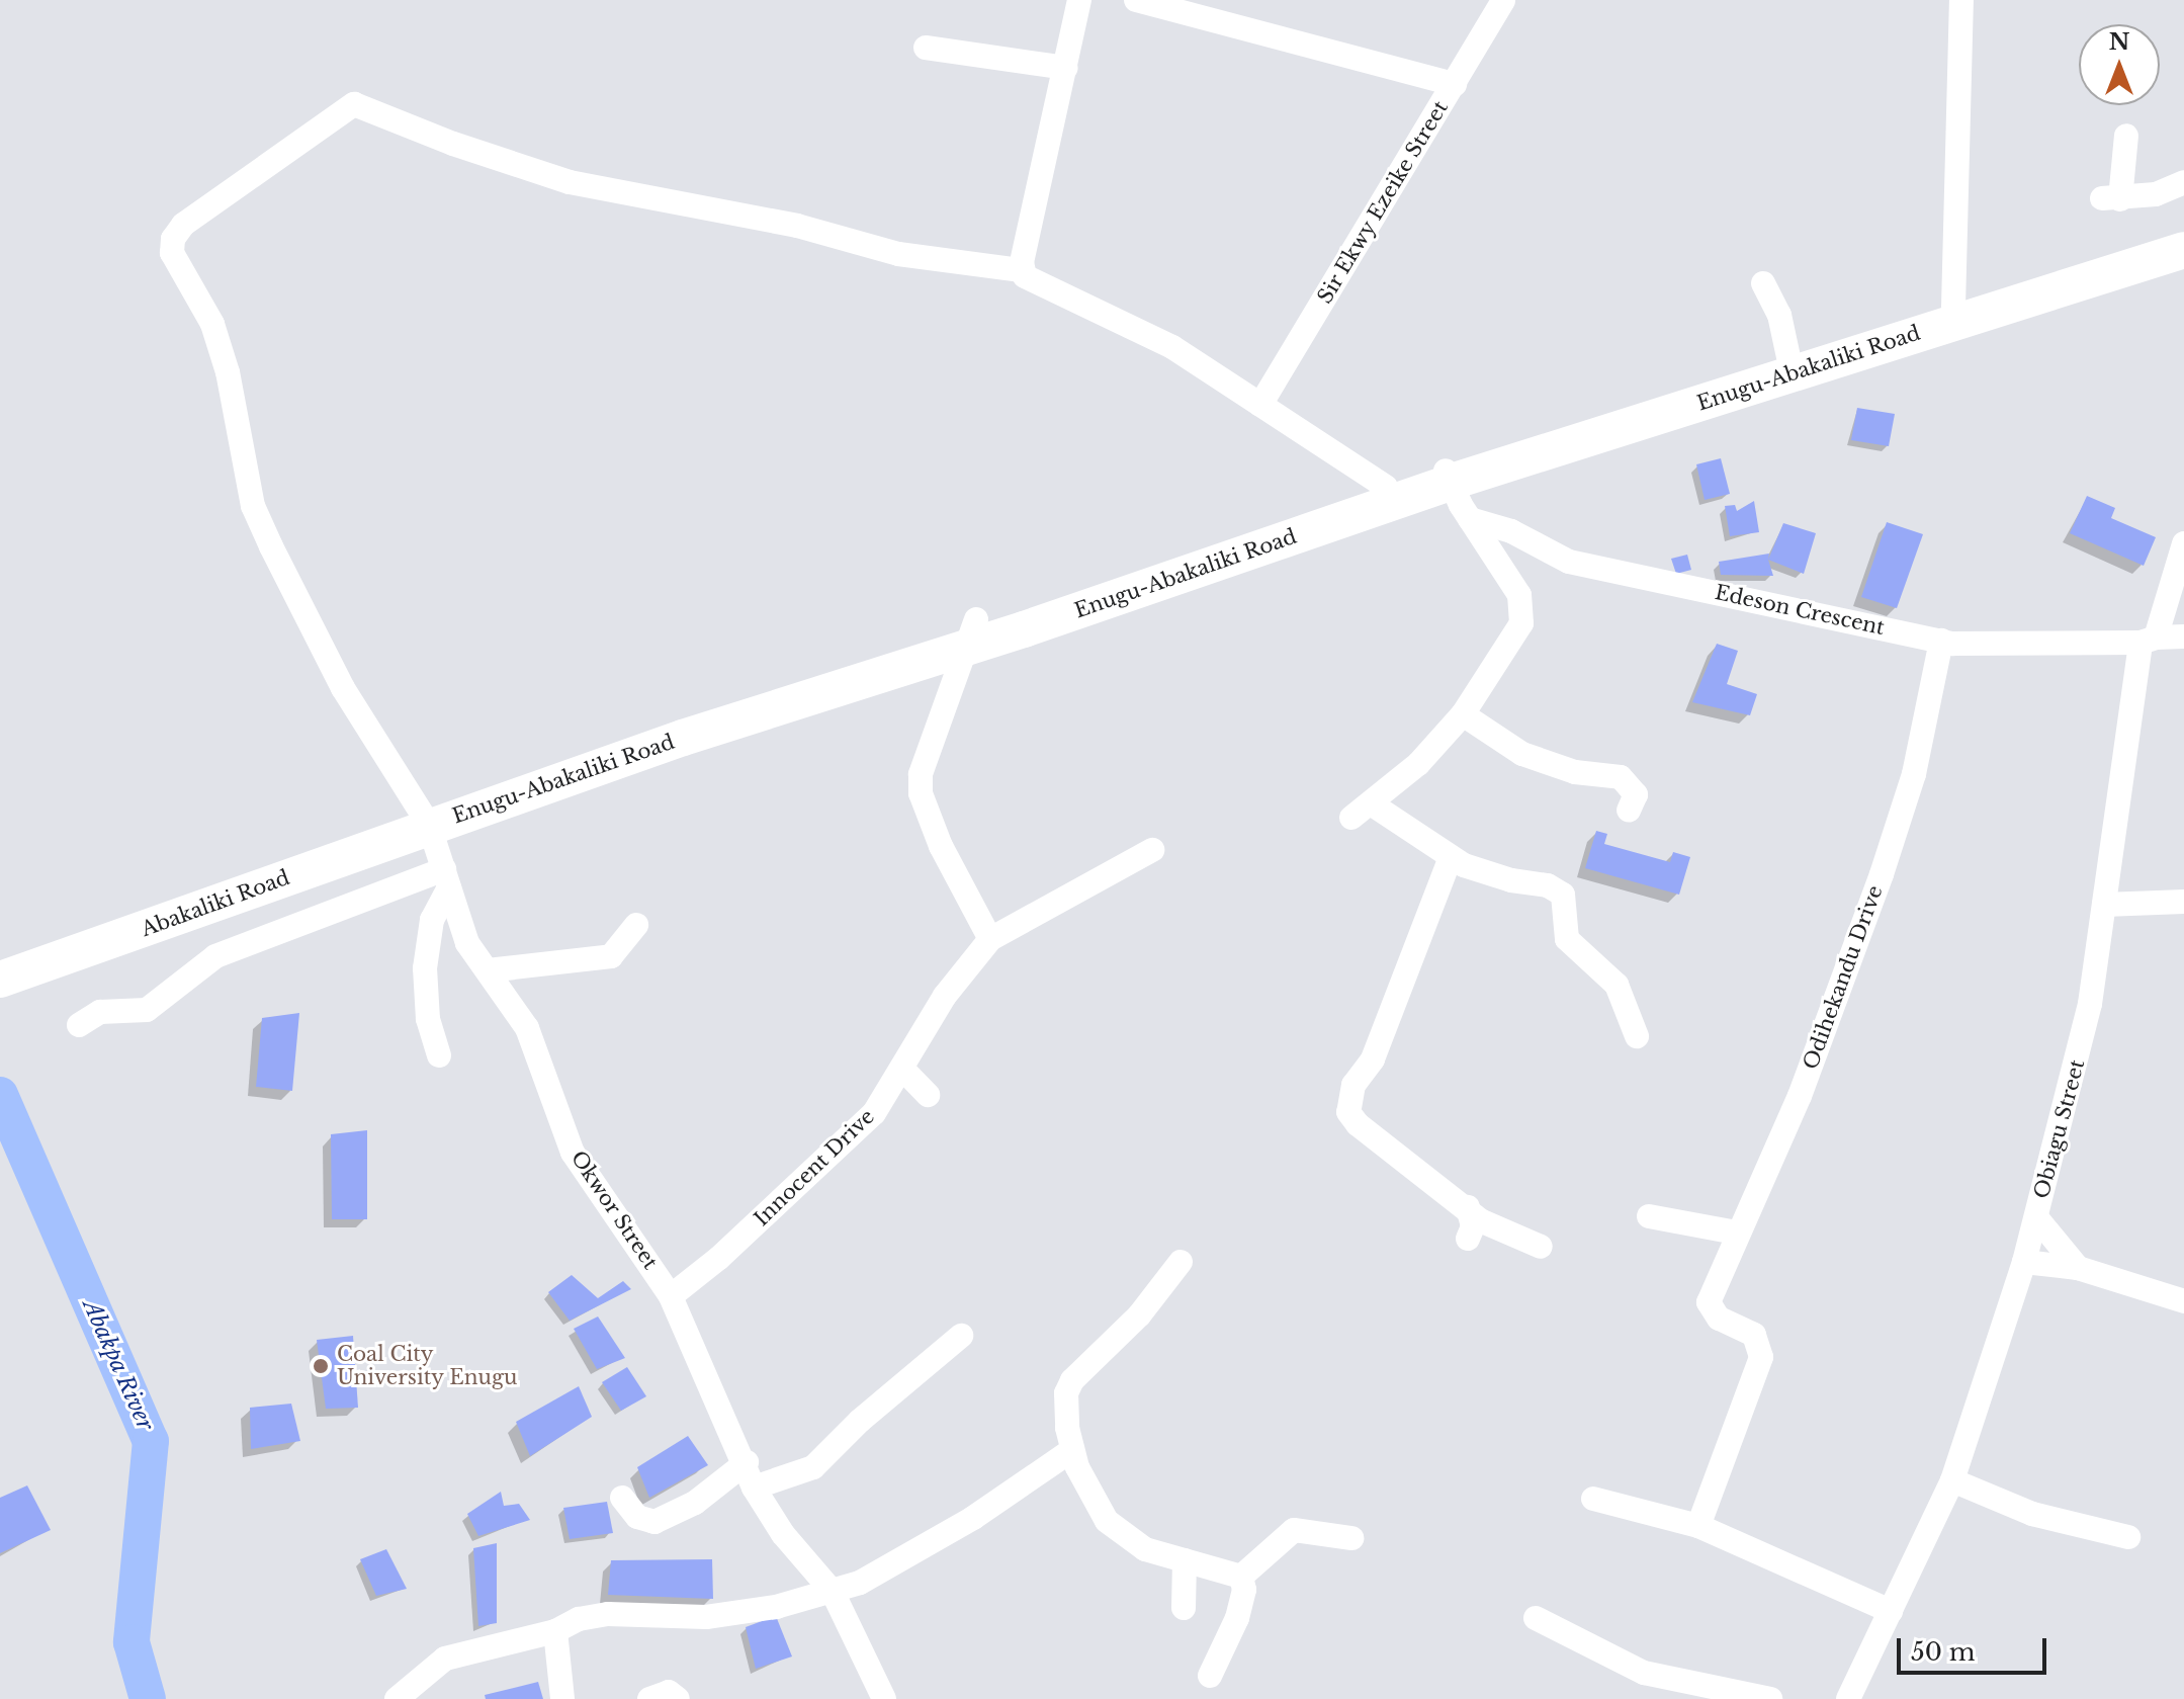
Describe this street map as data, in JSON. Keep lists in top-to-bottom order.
{
  "streets": {
    "highway": ["Enugu-Abakaliki Road", "Abakaliki Road"],
    "street": [
      "Sir Ekwy Ezeike Street",
      "Edeson Crescent",
      "Odihekandu Drive",
      "Obiagu Street",
      "Innocent Drive",
      "Okwor Street"
    ]
  },
  "crossings": [
    ["Enugu-Abakaliki Road", "Abakaliki Road"],
    ["Enugu-Abakaliki Road", "Okwor Street"],
    ["Edeson Crescent", "Odihekandu Drive"],
    ["Edeson Crescent", "Obiagu Street"],
    ["Abakaliki Road", "Okwor Street"],
    ["Innocent Drive", "Okwor Street"]
  ],
  "water": ["Abakpa River"],
  "places": ["Coal City University Enugu"],
  "scale_bar": "50 m",
  "north": "top"
}
